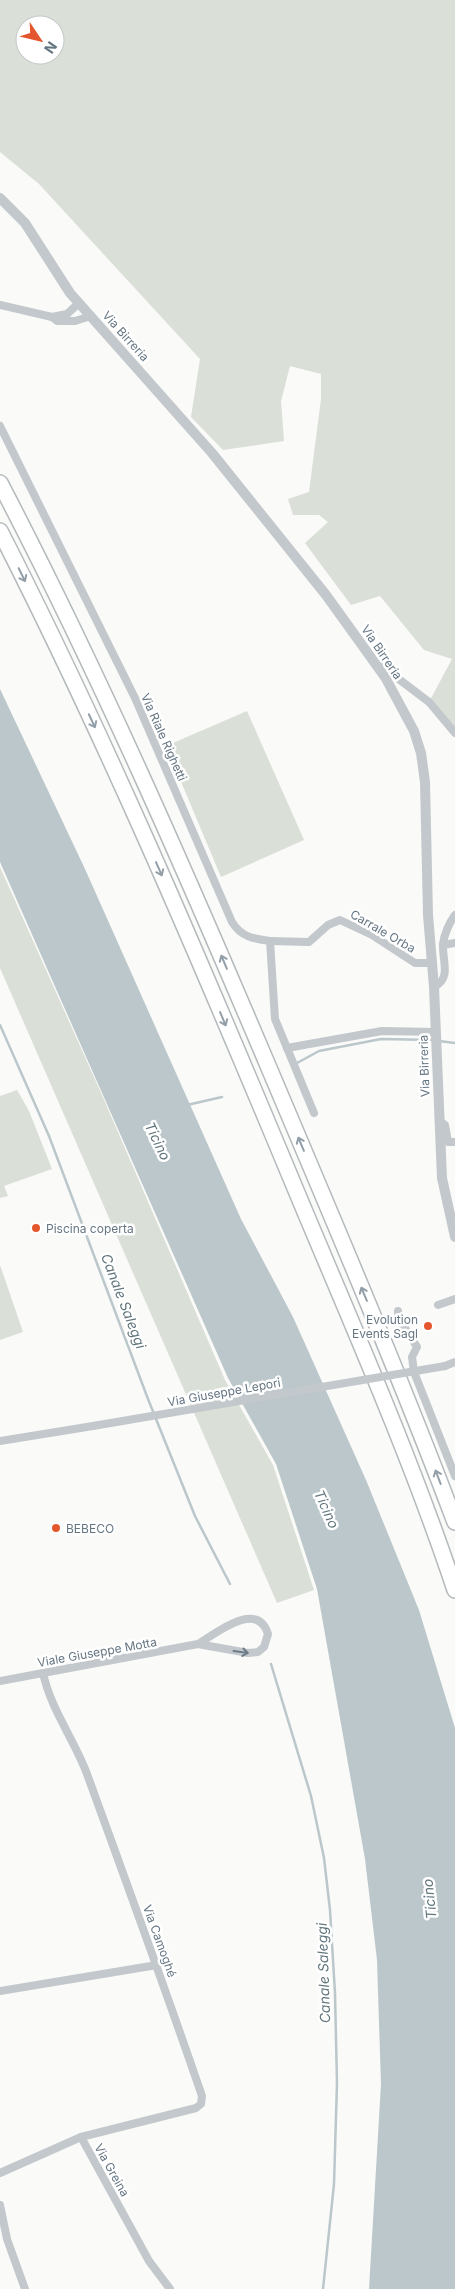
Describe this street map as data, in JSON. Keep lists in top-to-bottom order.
{
  "streets": {
    "street": [
      "Via Birreria",
      "Via Riale Righetti",
      "Carrale Orba",
      "Via Giuseppe Lepori",
      "Viale Giuseppe Motta",
      "Via Camoghé",
      "Via Greina"
    ]
  },
  "crossings": [
    ["Via Birreria", "Carrale Orba"],
    ["Via Riale Righetti", "Carrale Orba"],
    ["Viale Giuseppe Motta", "Via Camoghé"],
    ["Via Camoghé", "Via Greina"]
  ],
  "water": ["Ticino", "Canale Saleggi"],
  "places": ["Piscina coperta", "Evolution Events Sagl", "BEBECO"],
  "north": "bottom right"
}
